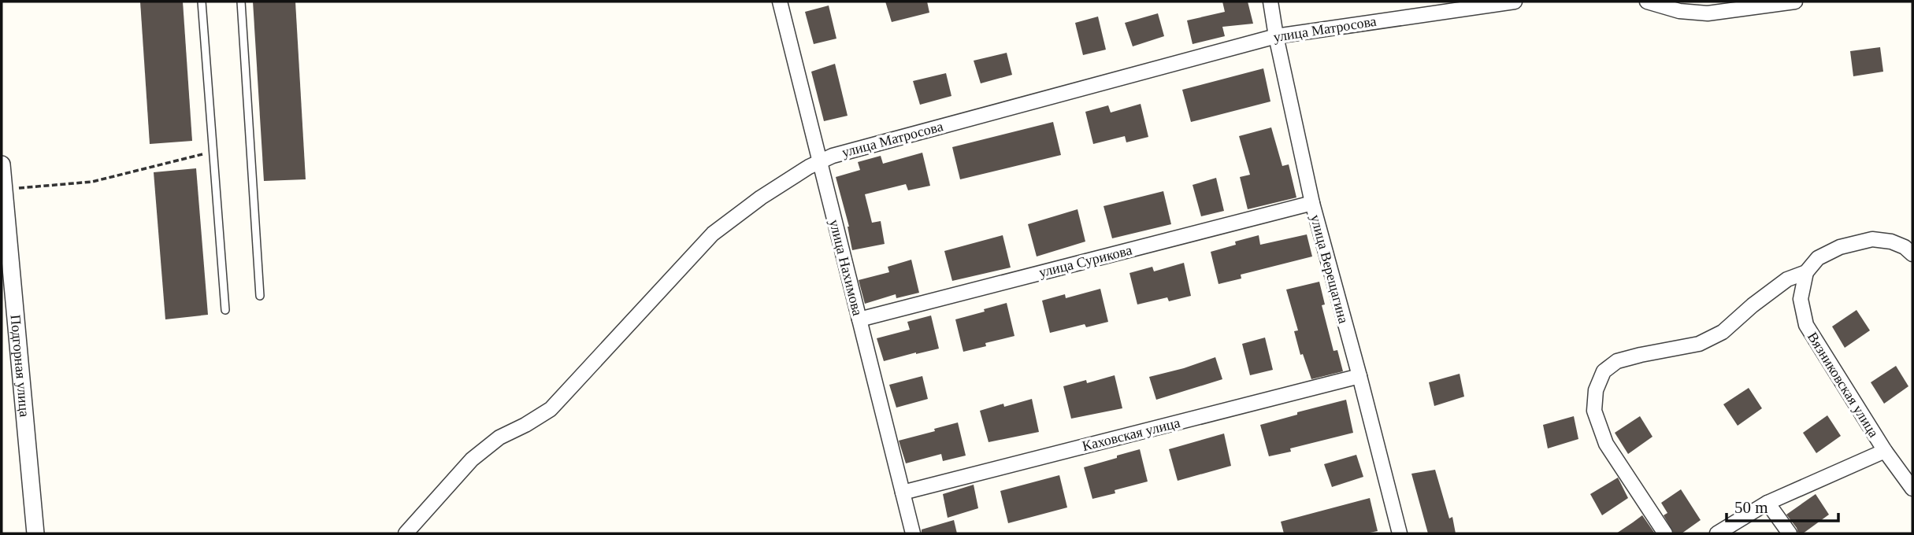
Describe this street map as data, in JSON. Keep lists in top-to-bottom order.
{
  "streets": {
    "street": [
      "улица Матросова",
      "улица Сурикова",
      "улица Нахимова",
      "улица Верещагина",
      "Подгорная улица",
      "Вязниковская улица",
      "Каховская улица"
    ]
  },
  "crossings": [
    ["улица Матросова", "улица Нахимова"],
    ["улица Матросова", "улица Верещагина"],
    ["улица Сурикова", "улица Нахимова"],
    ["улица Сурикова", "улица Верещагина"],
    ["улица Нахимова", "Каховская улица"],
    ["улица Верещагина", "Каховская улица"]
  ],
  "scale_bar": "50 m"
}
